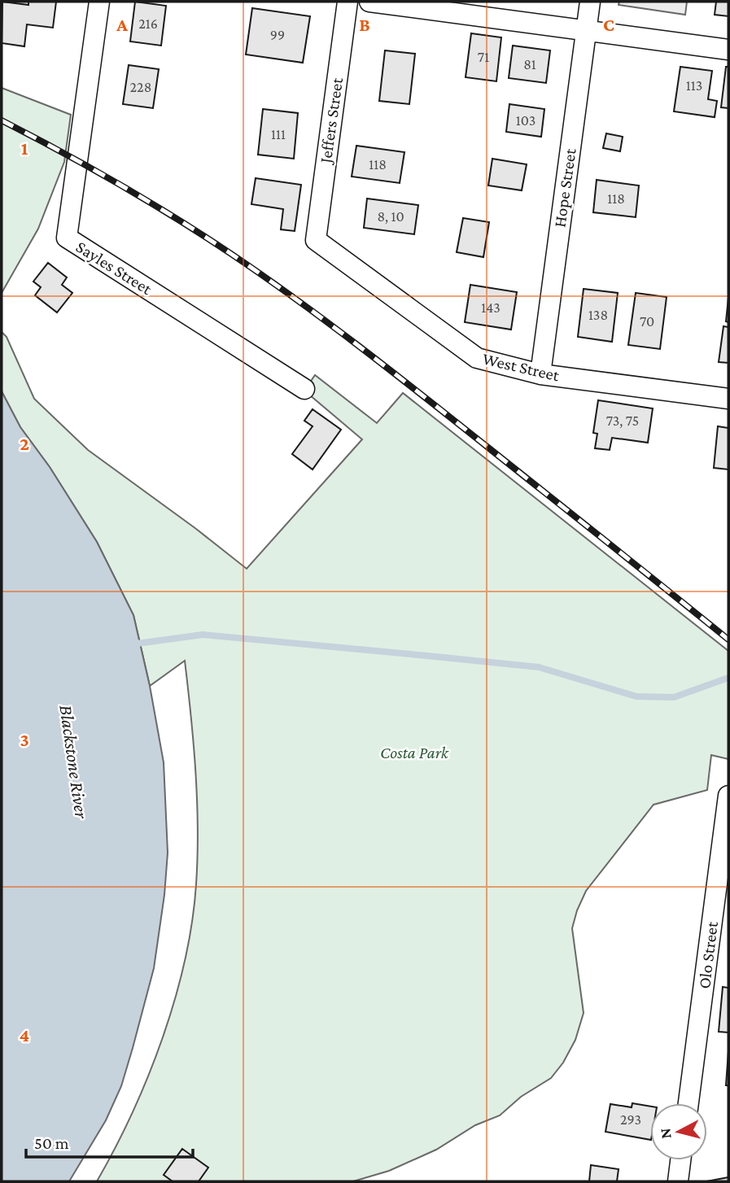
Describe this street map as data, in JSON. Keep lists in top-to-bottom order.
{
  "streets": {
    "street": [
      "Jeffers Street",
      "Hope Street",
      "Sayles Street",
      "West Street",
      "Olo Street"
    ]
  },
  "crossings": [
    ["Jeffers Street", "West Street"],
    ["Hope Street", "West Street"]
  ],
  "water": ["Blackstone River"],
  "parks": ["Costa Park"],
  "house_numbers": [
    "216",
    "99",
    "71",
    "81",
    "113",
    "228",
    "103",
    "111",
    "118",
    "118",
    "8, 10",
    "143",
    "138",
    "70",
    "73, 75",
    "293"
  ],
  "scale_bar": "50 m",
  "north": "left",
  "grid": {
    "columns": ["A", "B", "C"],
    "rows": [
      "1",
      "2",
      "3",
      "4"
    ]
  }
}
